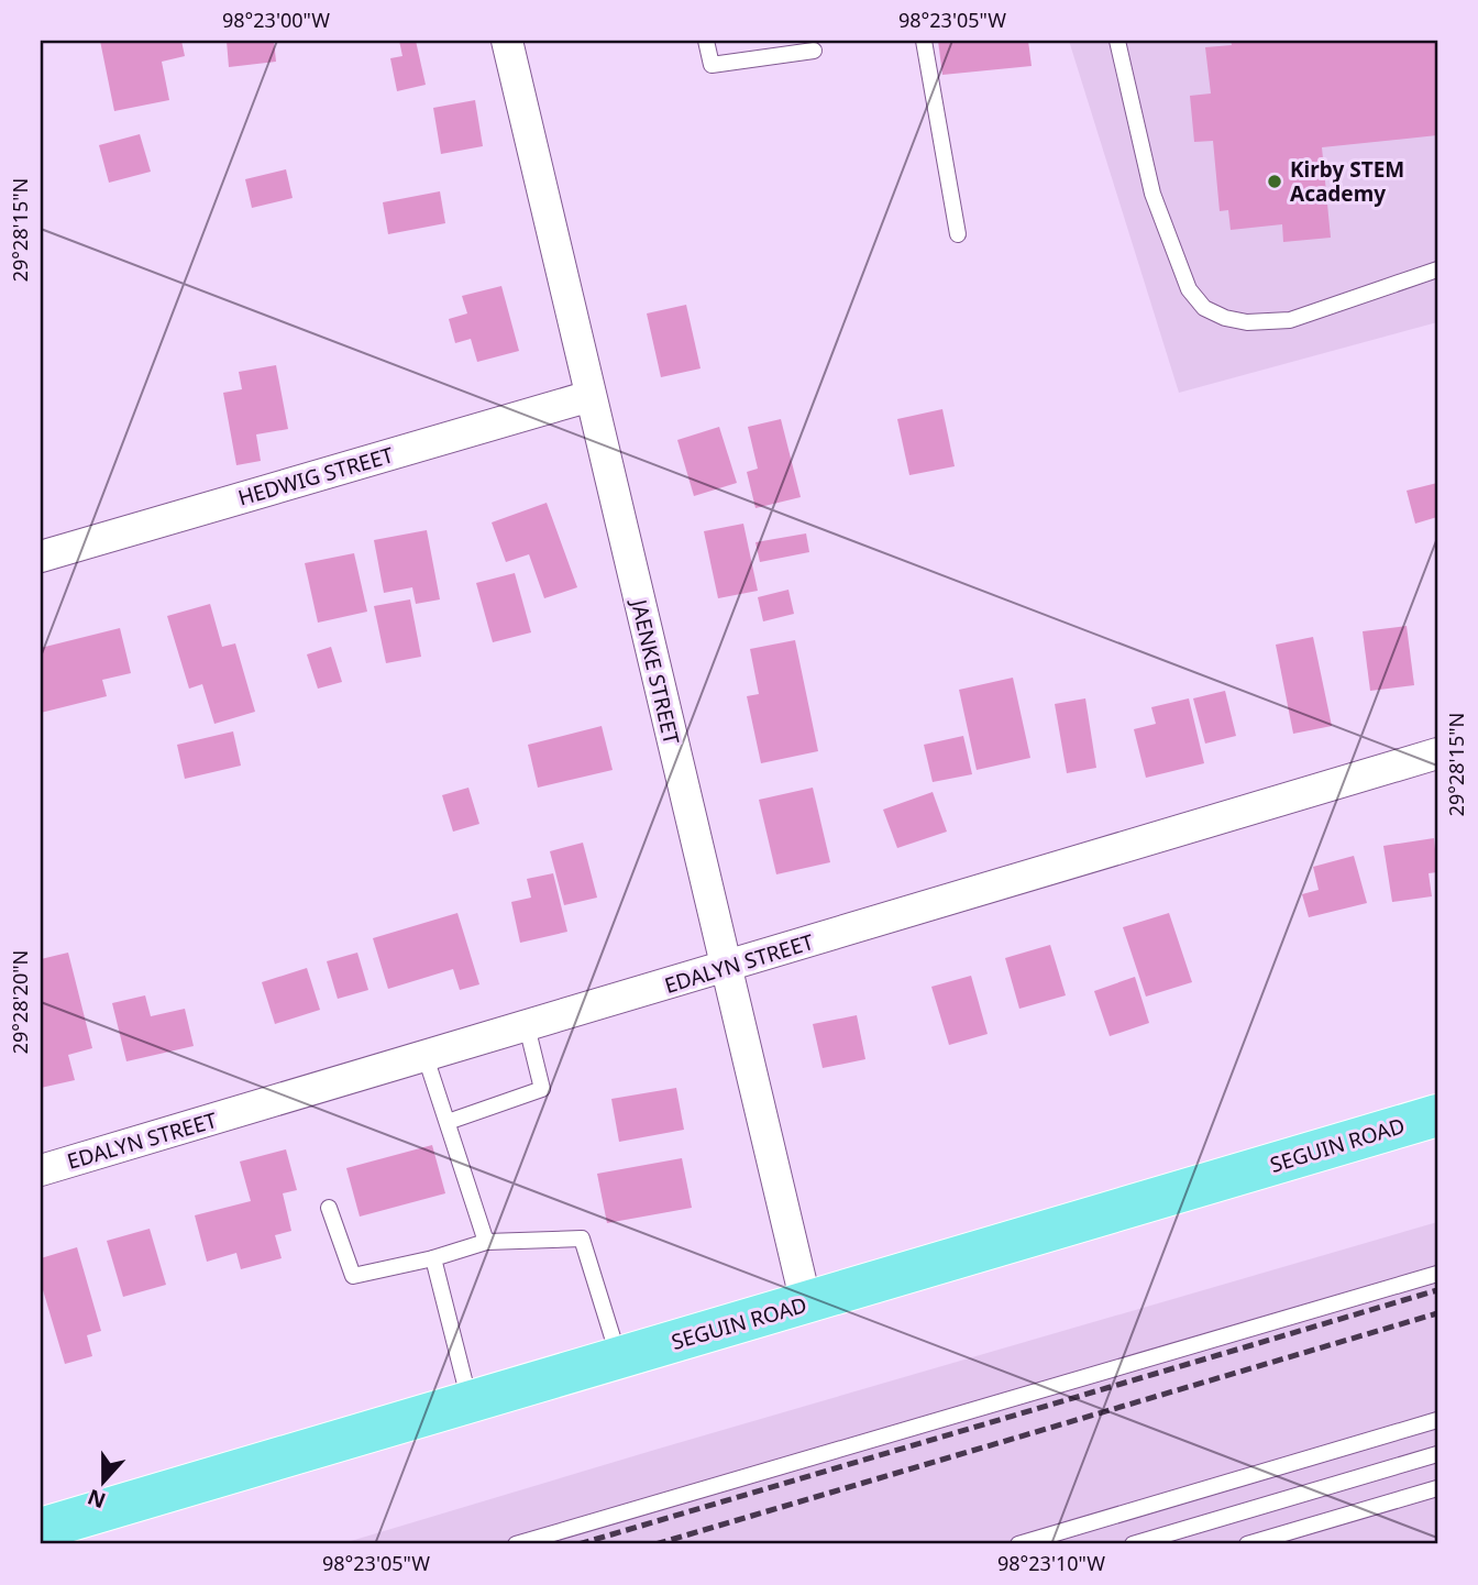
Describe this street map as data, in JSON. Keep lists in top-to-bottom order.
{
  "streets": {
    "main road": ["SEGUIN ROAD"],
    "street": ["HEDWIG STREET", "JAENKE STREET", "EDALYN STREET"]
  },
  "crossings": [
    ["HEDWIG STREET", "JAENKE STREET"],
    ["JAENKE STREET", "EDALYN STREET"],
    ["JAENKE STREET", "SEGUIN ROAD"]
  ],
  "places": ["Kirby STEM Academy"],
  "north": "bottom",
  "coordinates": [
    "98°23'00\"W",
    "98°23'05\"W",
    "29°28'15\"N",
    "29°28'20\"N",
    "98°23'10\"W"
  ]
}
